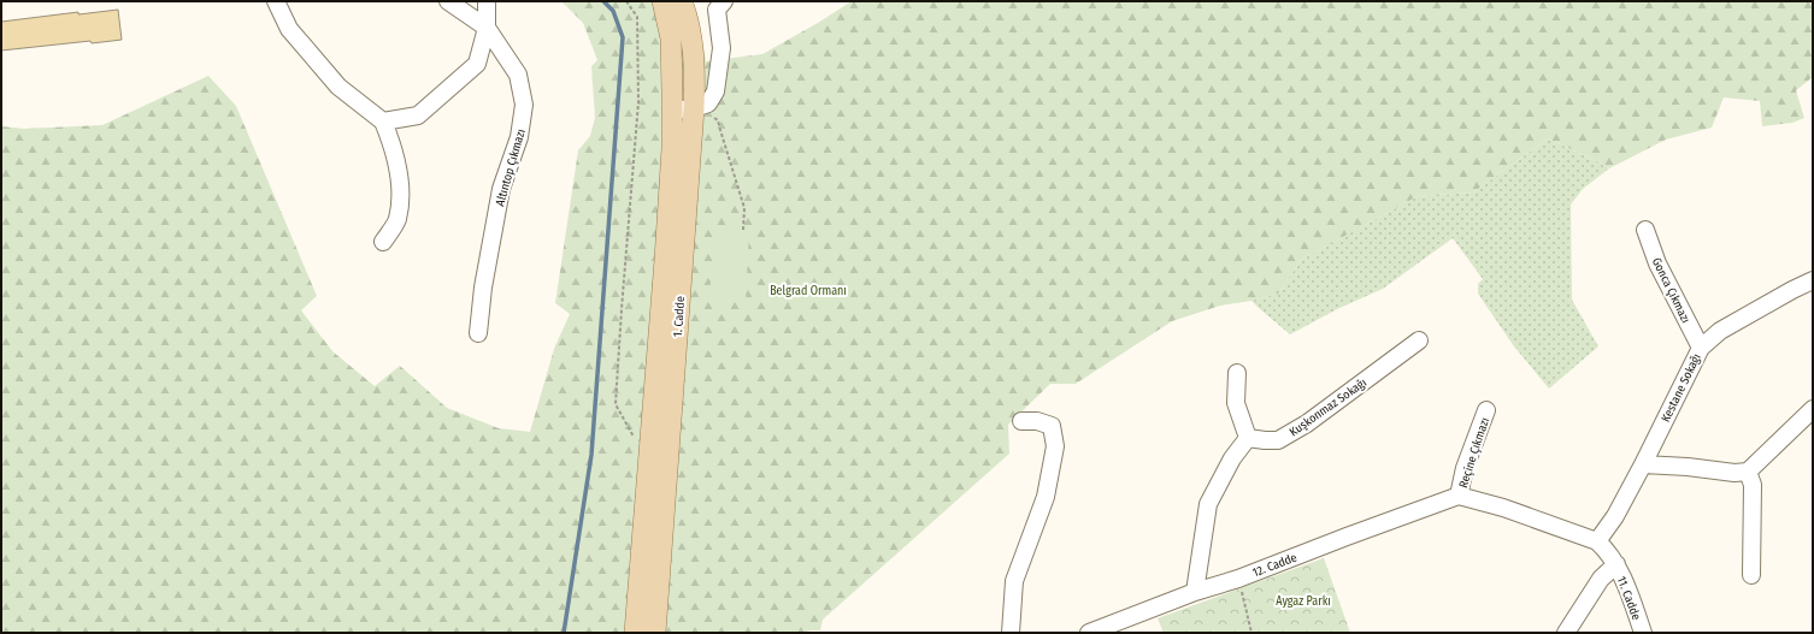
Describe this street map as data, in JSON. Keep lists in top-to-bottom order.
{
  "streets": {
    "main road": ["1. Cadde"],
    "street": [
      "Altıntop Çıkmazı",
      "Gonca Çıkmazı",
      "Kestane Sokağı",
      "Kuşkonmaz Sokağı",
      "Reçine Çıkmazı",
      "12. Cadde",
      "11. Cadde"
    ]
  },
  "crossings": [
    ["Gonca Çıkmazı", "Kestane Sokağı"],
    ["Kestane Sokağı", "11. Cadde"],
    ["Reçine Çıkmazı", "12. Cadde"]
  ],
  "parks": ["Belgrad Ormanı", "Aygaz Parkı"]
}
